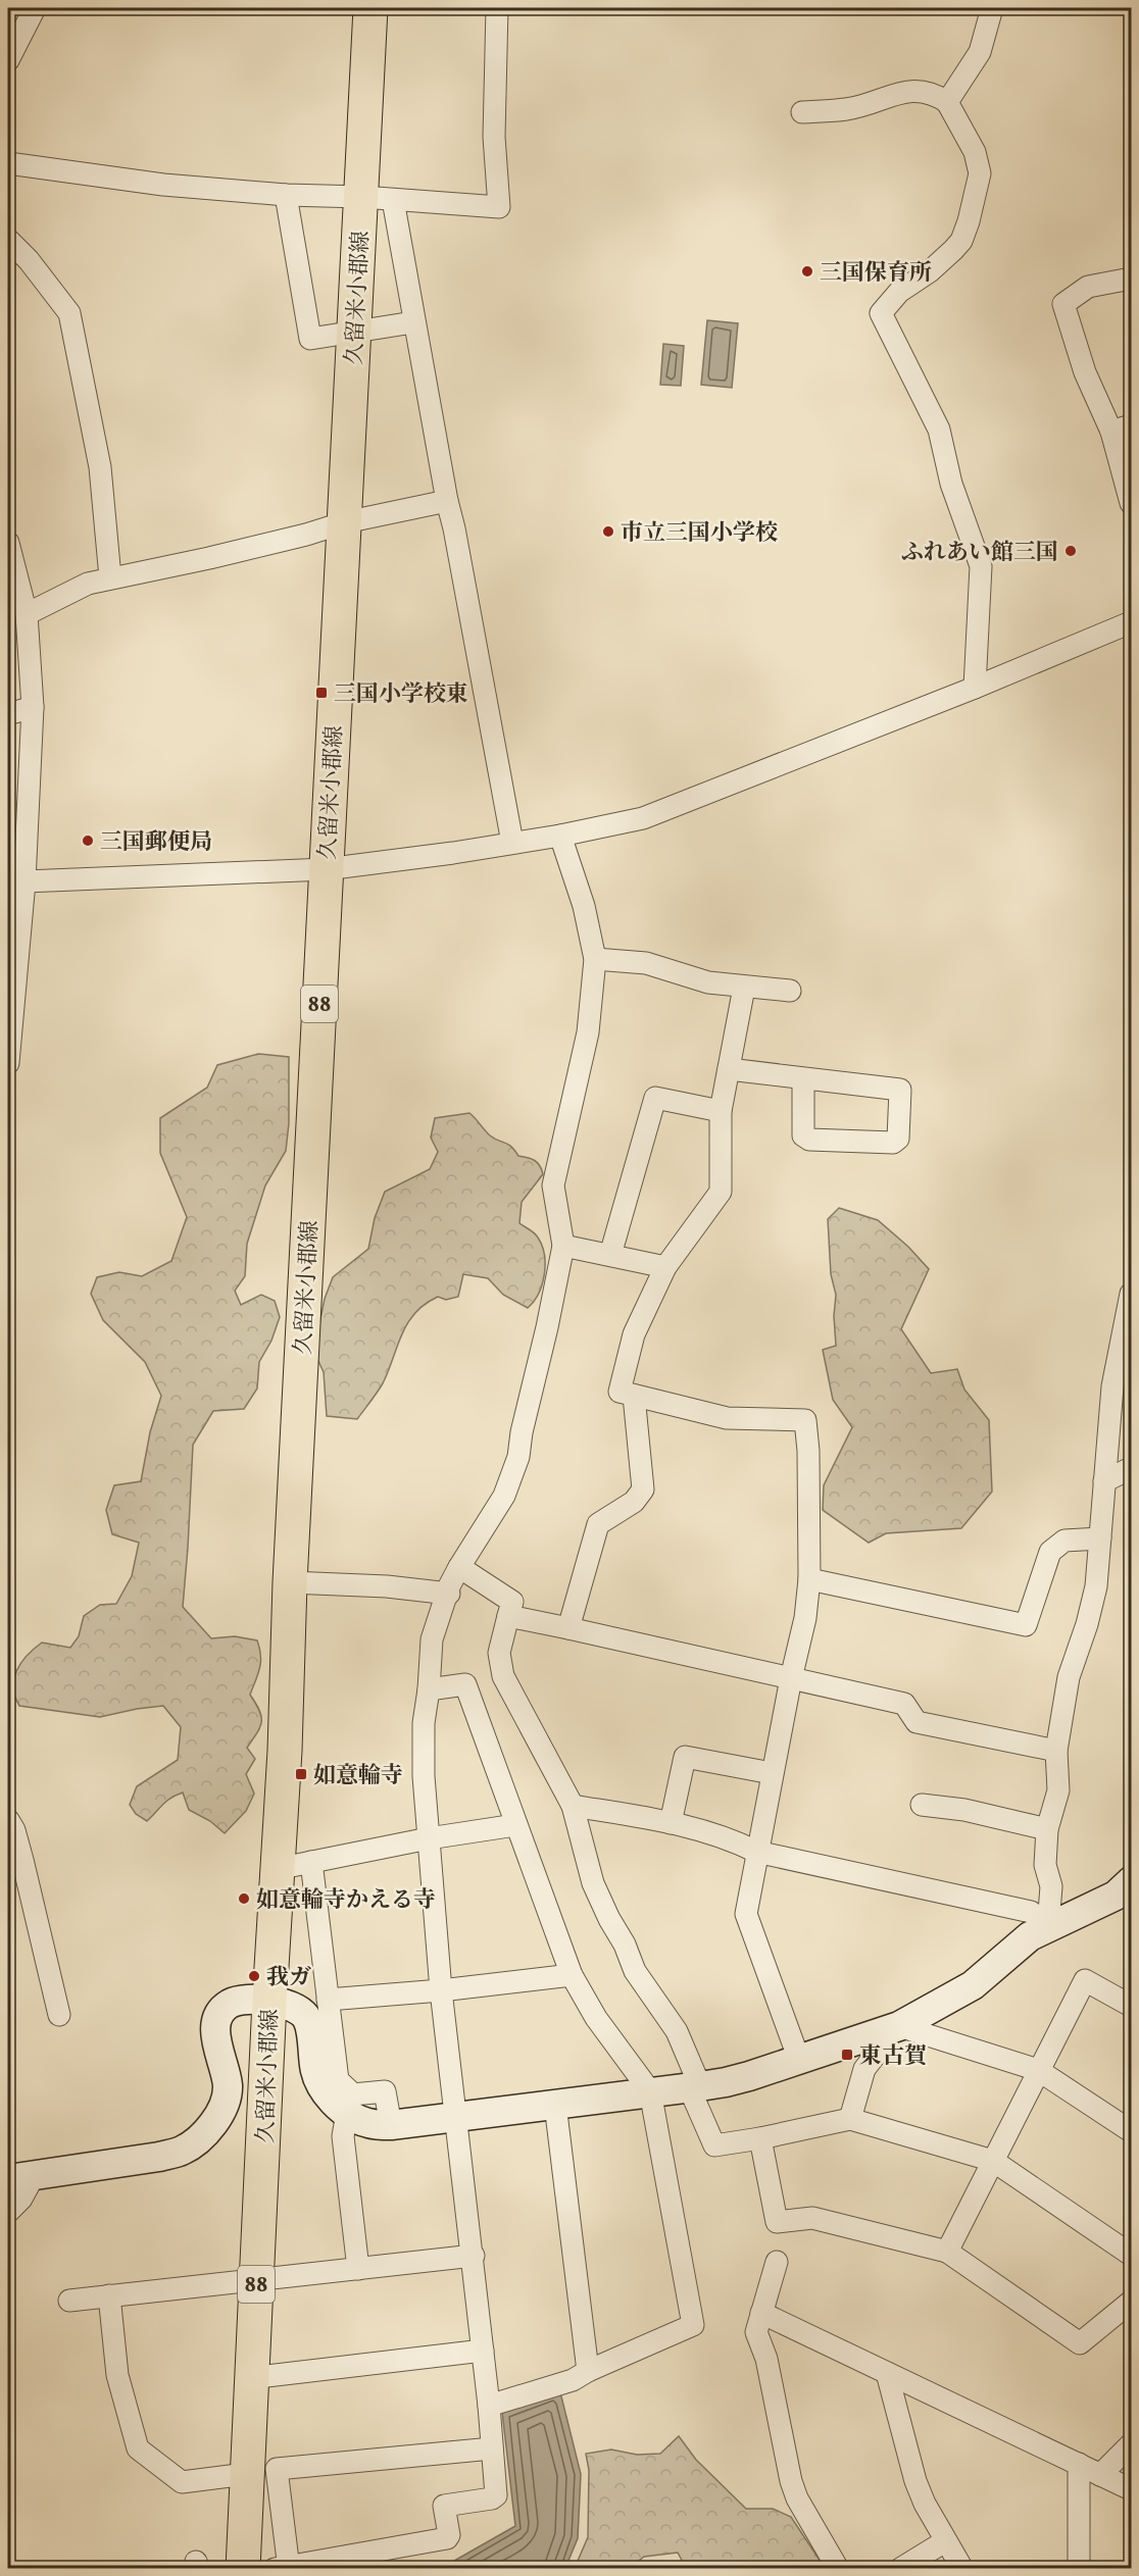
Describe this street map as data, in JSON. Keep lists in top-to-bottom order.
{
  "streets": {
    "main road": ["久留米小郡線", "88"]
  },
  "places": {
    "other": [
      "三国保育所",
      "市立三国小学校",
      "ふれあい館三国",
      "三国郵便局",
      "如意輪寺かえる寺",
      "我ガ"
    ],
    "transit": ["三国小学校東", "如意輪寺", "東古賀"]
  }
}
